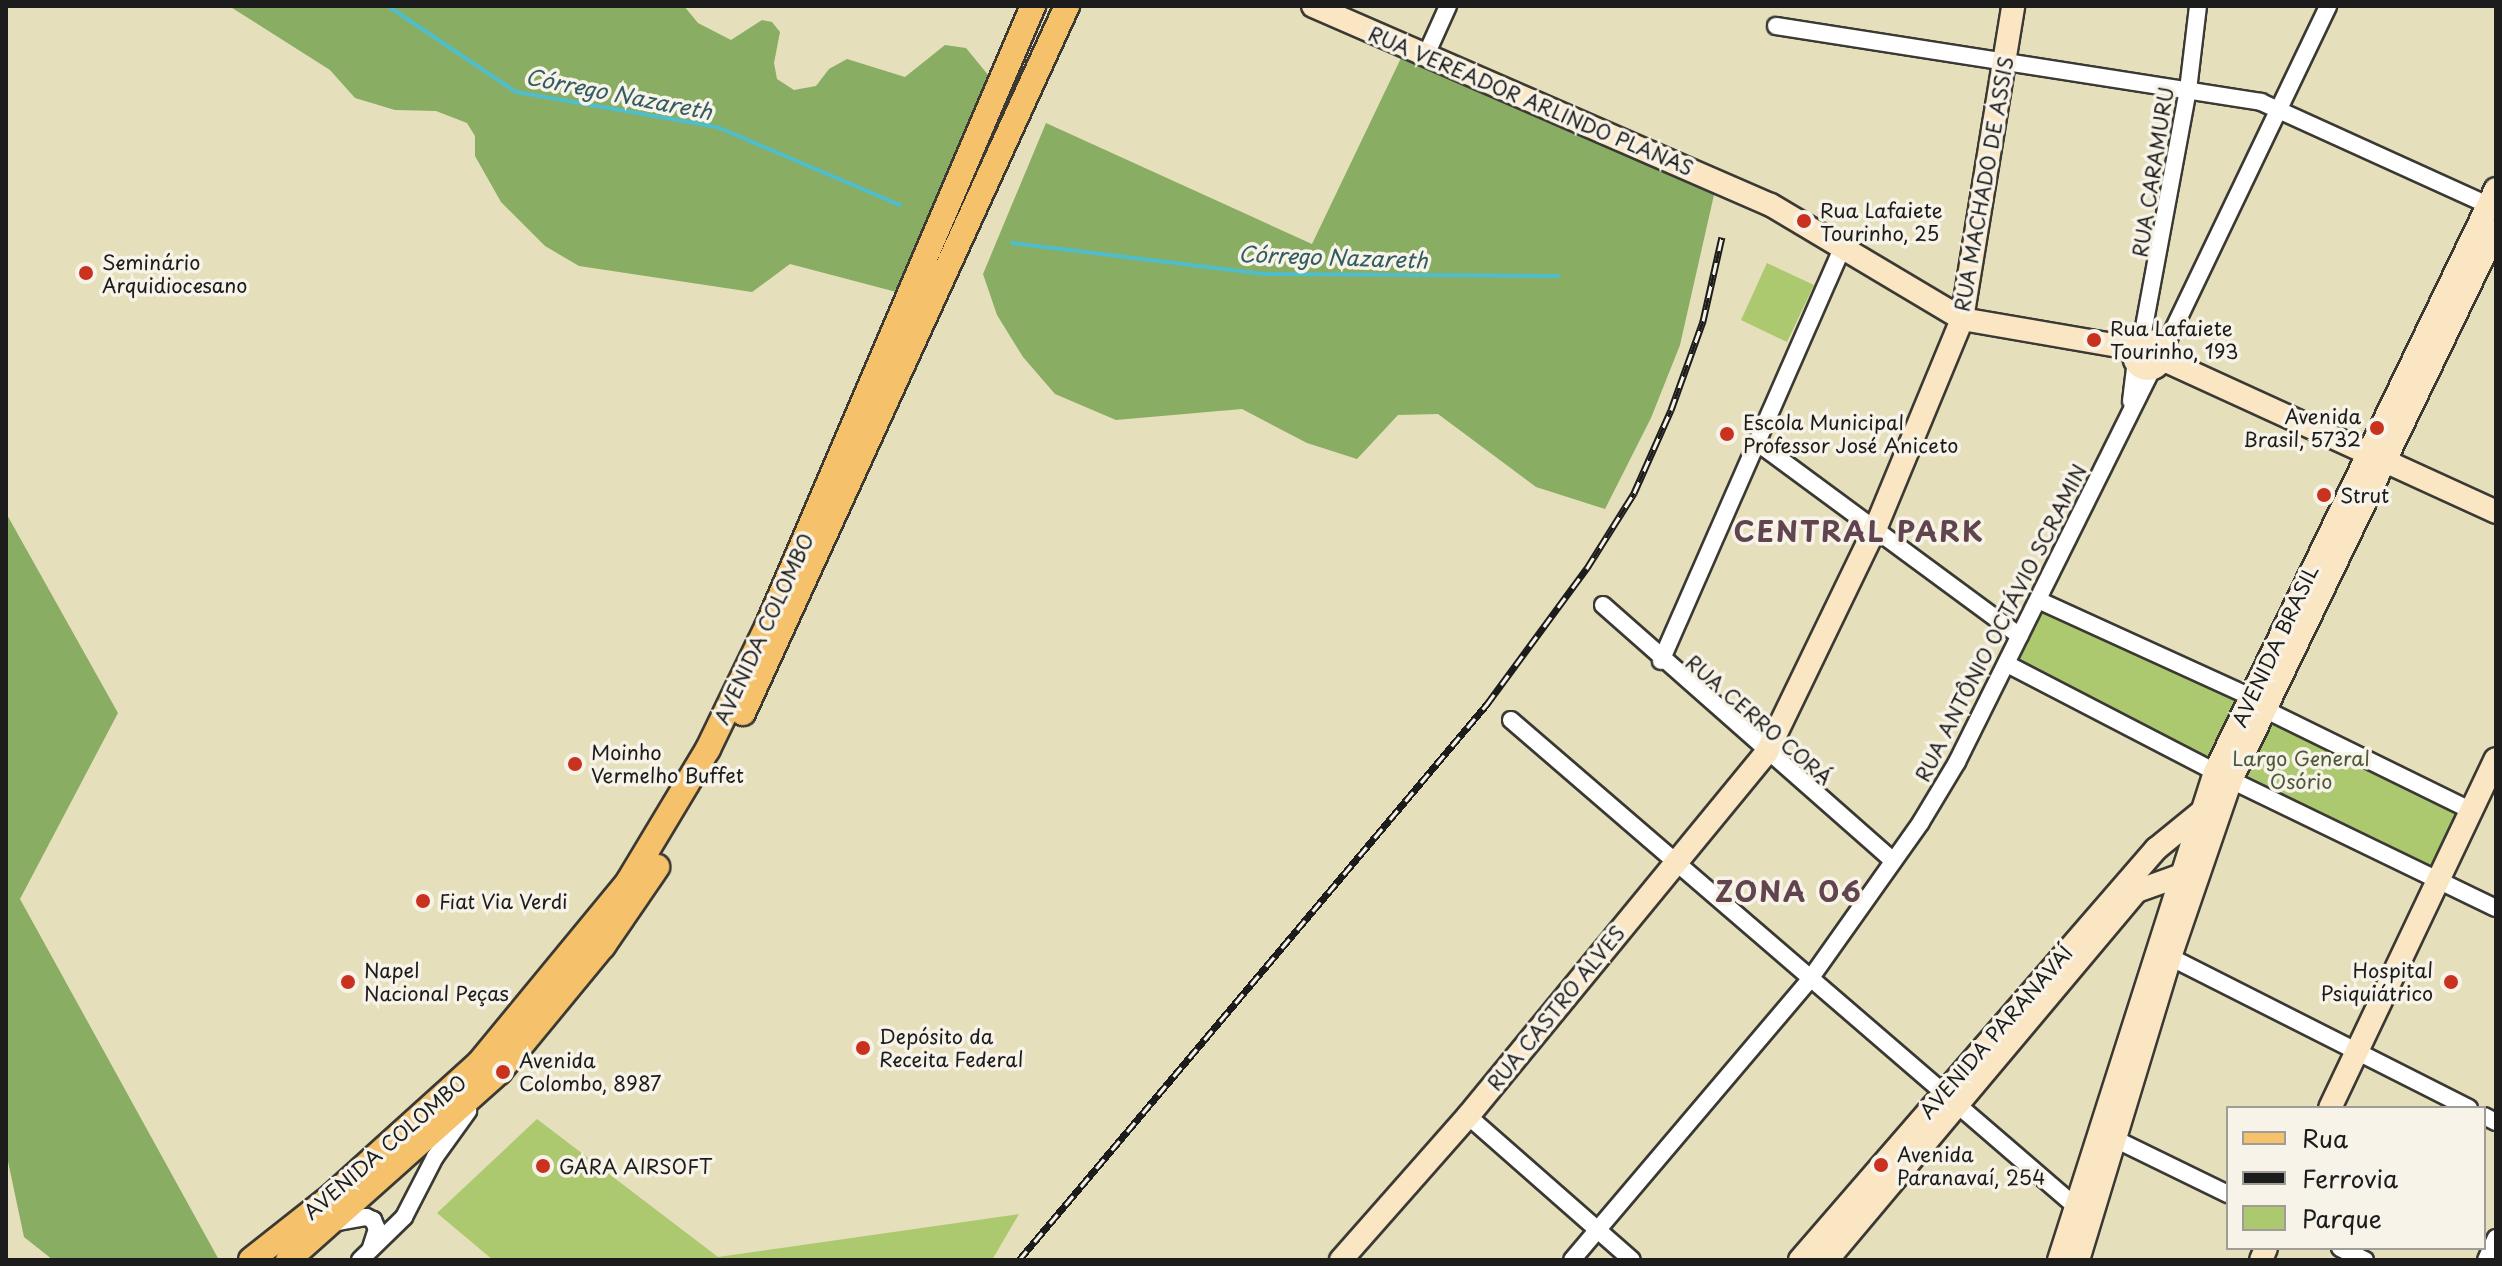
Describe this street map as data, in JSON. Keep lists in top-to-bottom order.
{
  "streets": {
    "main road": ["AVENIDA COLOMBO"],
    "street": [
      "RUA VEREADOR ARLINDO PLANAS",
      "RUA CARAMURU",
      "RUA MACHADO DE ASSIS",
      "RUA ANTÔNIO OCTÁVIO SCRAMIN",
      "AVENIDA BRASIL",
      "RUA CERRO CORÁ",
      "RUA CASTRO ALVES",
      "AVENIDA PARANAVAÍ"
    ]
  },
  "crossings": [
    ["RUA VEREADOR ARLINDO PLANAS", "RUA MACHADO DE ASSIS"],
    ["RUA CARAMURU", "RUA ANTÔNIO OCTÁVIO SCRAMIN"],
    ["RUA MACHADO DE ASSIS", "RUA CERRO CORÁ"],
    ["RUA MACHADO DE ASSIS", "RUA CASTRO ALVES"],
    ["RUA ANTÔNIO OCTÁVIO SCRAMIN", "RUA CERRO CORÁ"],
    ["AVENIDA BRASIL", "AVENIDA PARANAVAÍ"],
    ["RUA CERRO CORÁ", "RUA CASTRO ALVES"]
  ],
  "districts": ["CENTRAL PARK", "ZONA 06"],
  "water": ["Córrego Nazareth"],
  "parks": ["Largo General Osório"],
  "places": [
    "Rua Lafaiete Tourinho, 25",
    "Seminário Arquidiocesano",
    "Rua Lafaiete Tourinho, 193",
    "Avenida Brasil, 5732",
    "Escola Municipal Professor José Aniceto",
    "Strut",
    "Moinho Vermelho Buffet",
    "Fiat Via Verdi",
    "Napel Nacional Peças",
    "Hospital Psiquiátrico",
    "Depósito da Receita Federal",
    "Avenida Colombo, 8987",
    "Avenida Paranavaí, 254",
    "GARA AIRSOFT"
  ],
  "legend": ["Rua", "Ferrovia", "Parque"]
}
